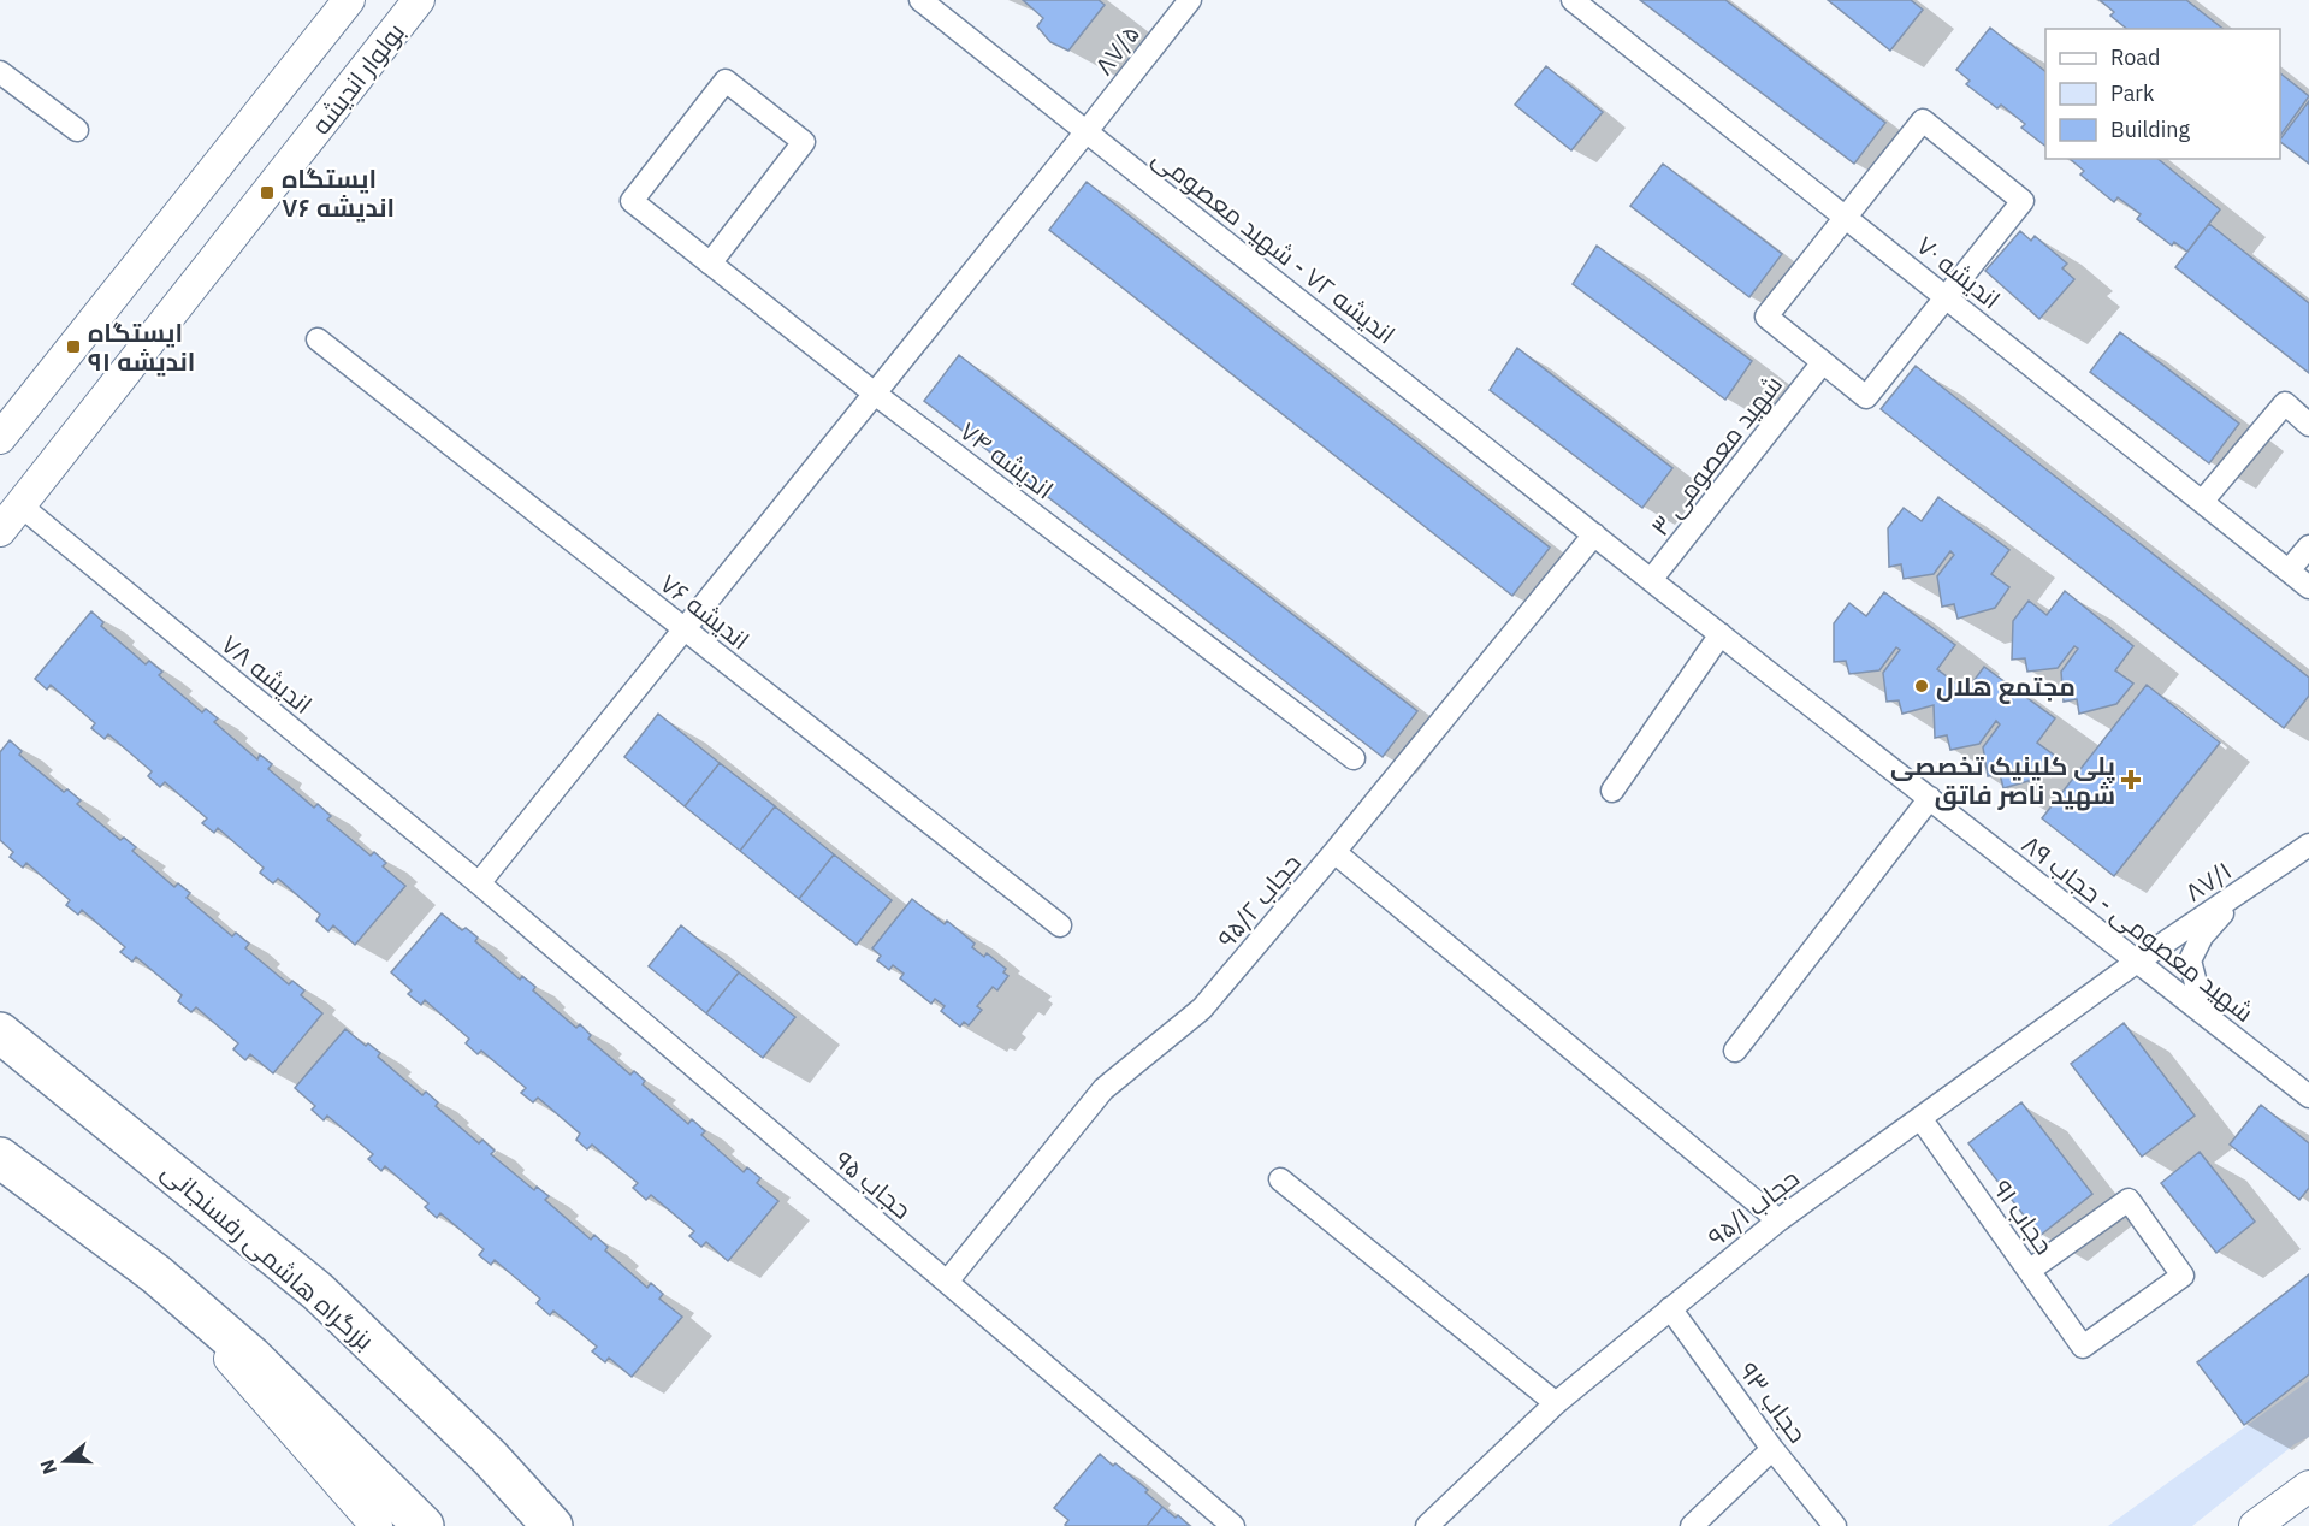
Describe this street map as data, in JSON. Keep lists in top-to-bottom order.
{
  "streets": {
    "highway": ["بزرگراه هاشمی رفسنجانی"],
    "main road": ["بولوار اندیشه"],
    "street": [
      "۸۷/۵",
      "اندیشه ۷۲ - شهید معصومی",
      "اندیشه ۷۰",
      "شهید معصومی ۳",
      "اندیشه ۷۴",
      "اندیشه ۷۶",
      "اندیشه ۷۸",
      "۸۷/۱",
      "حجاب ۹۵/۲",
      "شهید معصومی - حجاب ۸۹",
      "حجاب ۹۵",
      "حجاب ۹۵/۱",
      "حجاب ۹۱",
      "حجاب ۹۳"
    ]
  },
  "crossings": [
    ["۸۷/۵", "اندیشه ۷۲ - شهید معصومی"],
    ["۸۷/۵", "اندیشه ۷۴"],
    ["۸۷/۵", "اندیشه ۷۶"],
    ["۸۷/۵", "اندیشه ۷۸"],
    ["۸۷/۵", "حجاب ۹۵"],
    ["بولوار اندیشه", "اندیشه ۷۸"],
    ["اندیشه ۷۲ - شهید معصومی", "حجاب ۹۵/۲"],
    ["اندیشه ۷۲ - شهید معصومی", "شهید معصومی - حجاب ۸۹"],
    ["شهید معصومی ۳", "شهید معصومی - حجاب ۸۹"],
    ["اندیشه ۷۸", "حجاب ۹۵"],
    ["۸۷/۱", "شهید معصومی - حجاب ۸۹"],
    ["۸۷/۱", "حجاب ۹۵/۱"],
    ["حجاب ۹۵/۲", "شهید معصومی - حجاب ۸۹"],
    ["حجاب ۹۵/۲", "حجاب ۹۵"],
    ["شهید معصومی - حجاب ۸۹", "حجاب ۹۵/۱"],
    ["حجاب ۹۵/۱", "حجاب ۹۱"],
    ["حجاب ۹۵/۱", "حجاب ۹۳"]
  ],
  "places": {
    "transit": ["ایستگاه اندیشه ۷۶", "ایستگاه اندیشه ۹۱"],
    "other": ["مجتمع هلال"],
    "health": ["پلی کلینیک تخصصی شهید ناصر فاتق"]
  },
  "legend": ["Road", "Park", "Building"],
  "north": "left"
}
